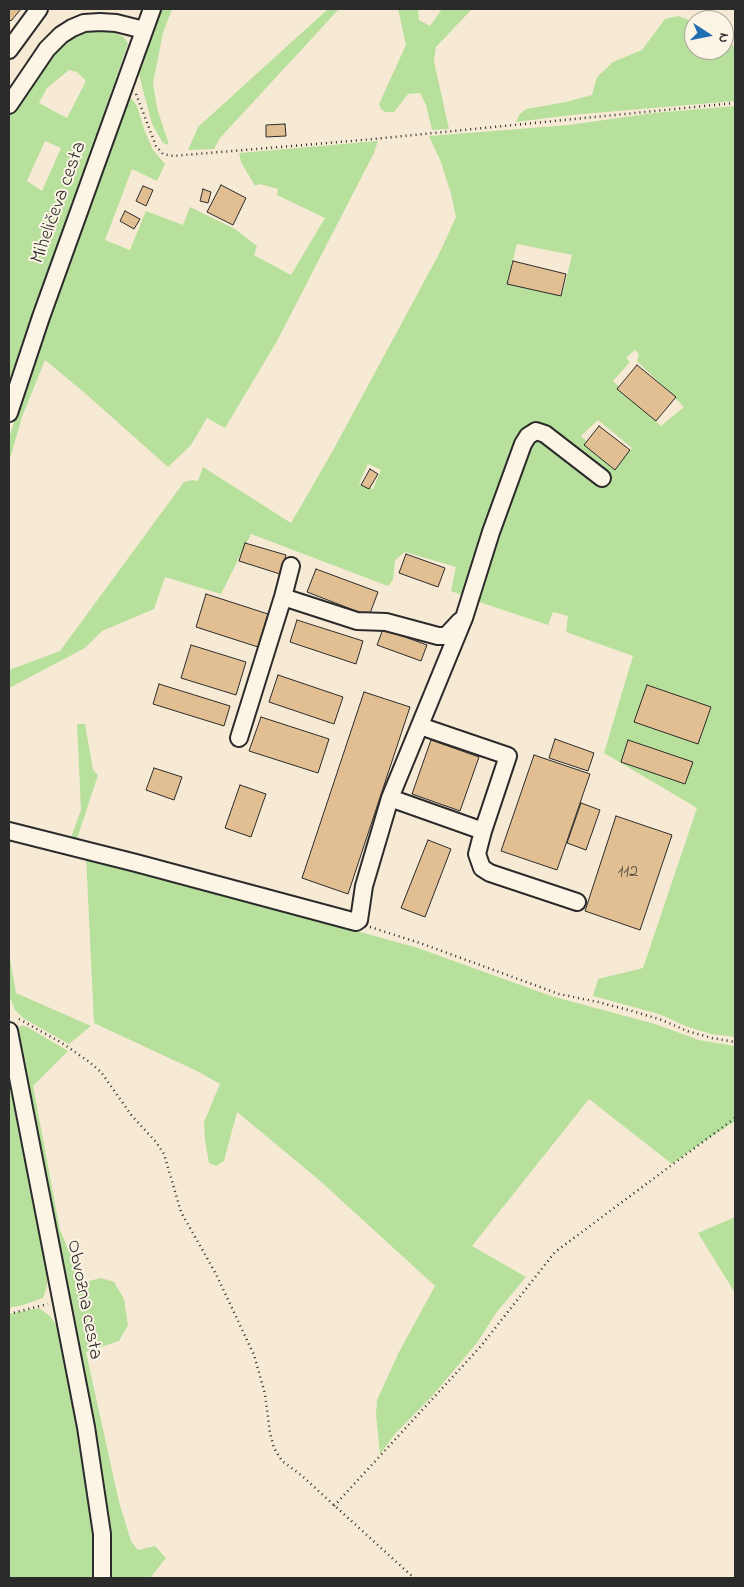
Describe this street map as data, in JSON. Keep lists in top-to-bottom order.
{
  "streets": {
    "street": ["Miheličeva cesta", "Obvozna cesta"]
  },
  "house_numbers": ["112"],
  "north": "right"
}
